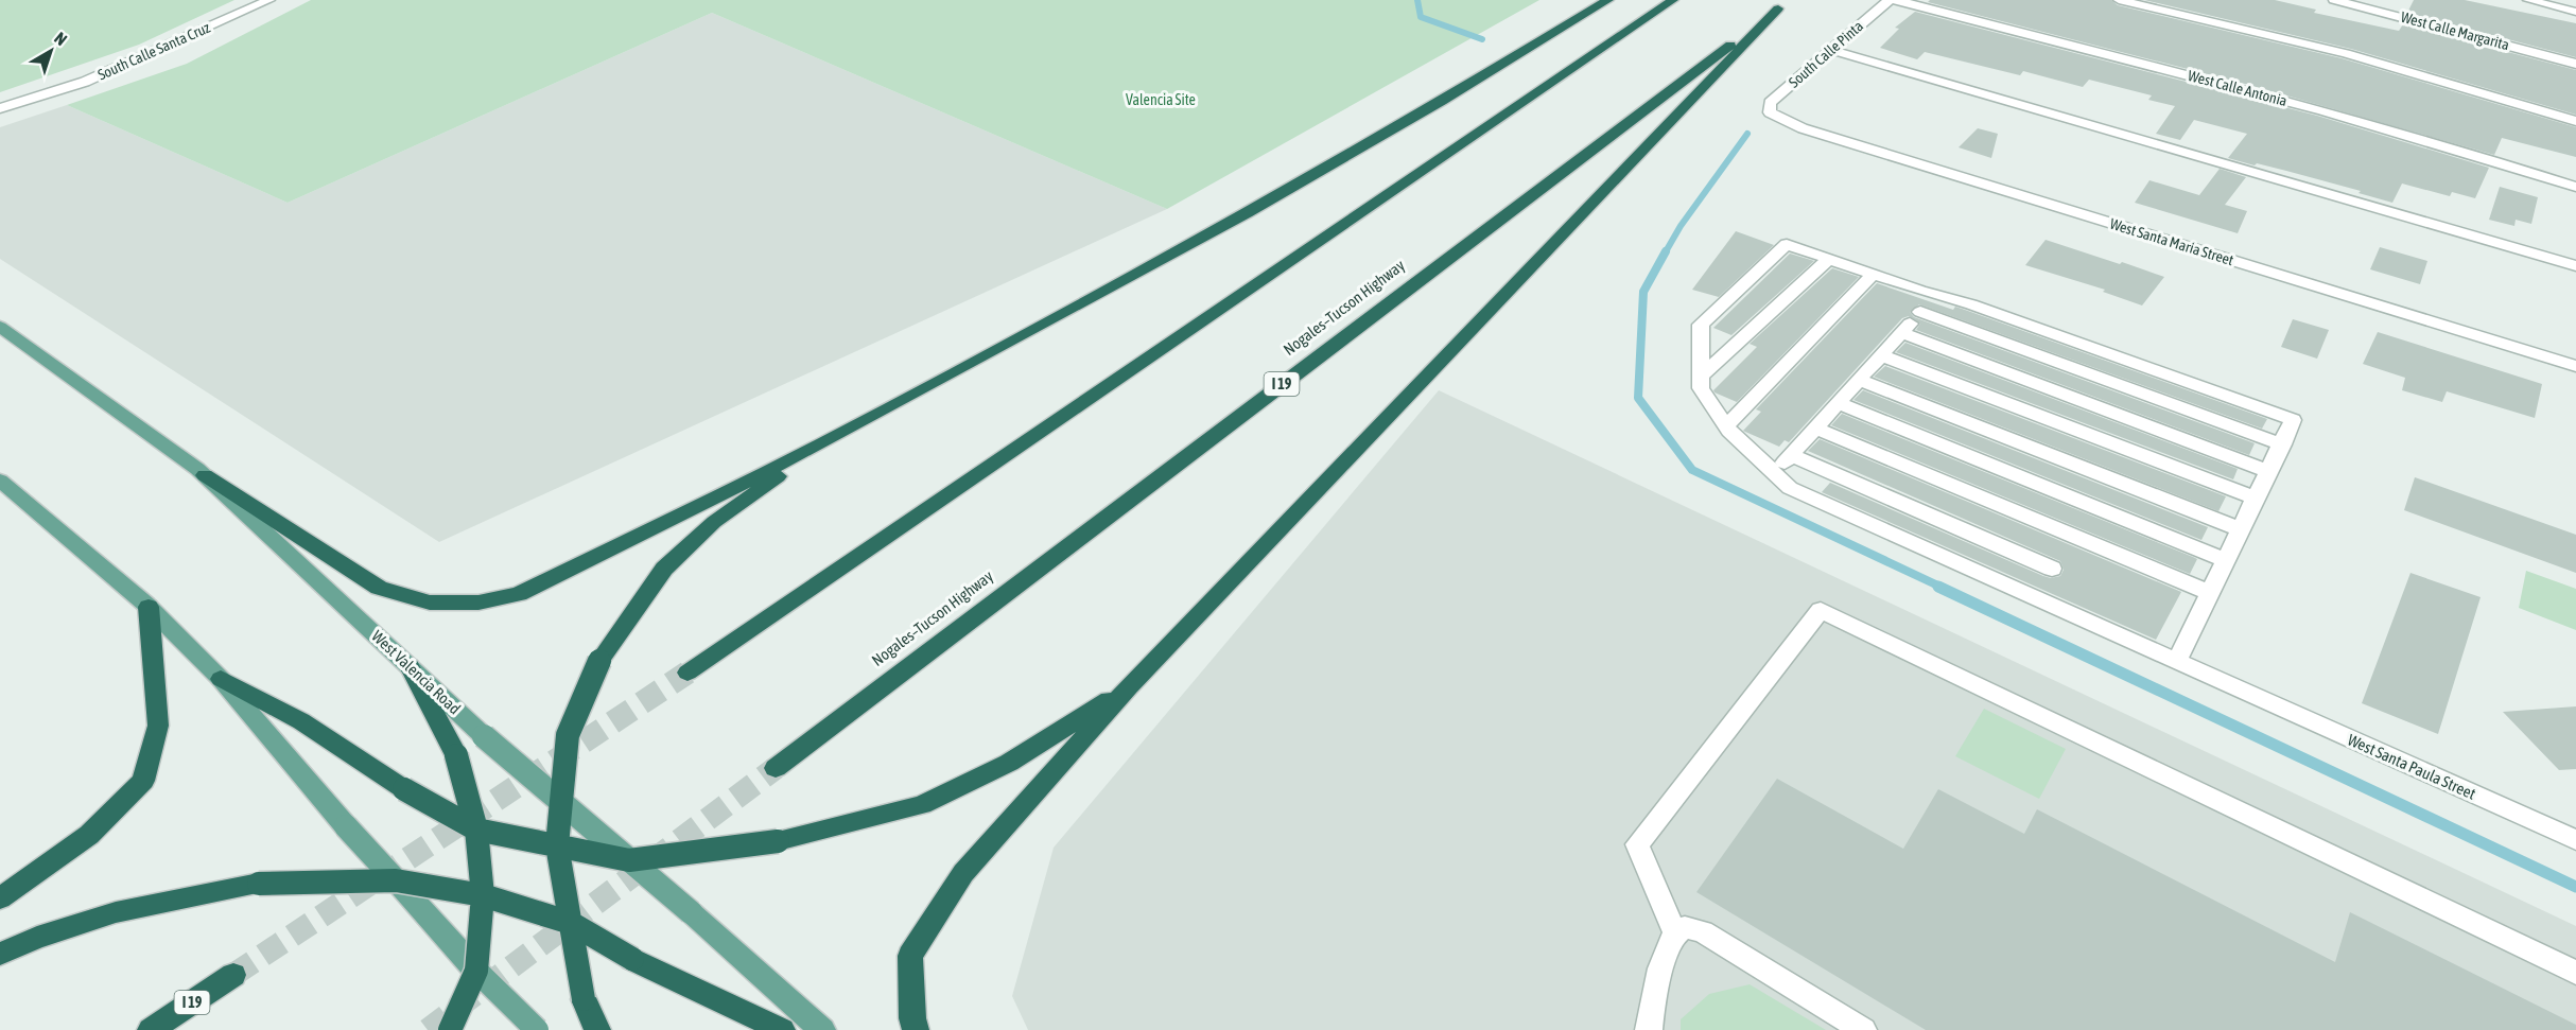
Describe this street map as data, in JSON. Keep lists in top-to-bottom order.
{
  "streets": {
    "highway": ["Nogales–Tucson Highway", "I 19"],
    "main road": ["West Valencia Road"],
    "street": [
      "West Calle Margarita",
      "South Calle Santa Cruz",
      "South Calle Pinta",
      "West Calle Antonia",
      "West Santa Maria Street",
      "West Santa Paula Street"
    ]
  },
  "crossings": [
    ["South Calle Pinta", "West Santa Maria Street"]
  ],
  "parks": ["Valencia Site"],
  "north": "top right"
}
